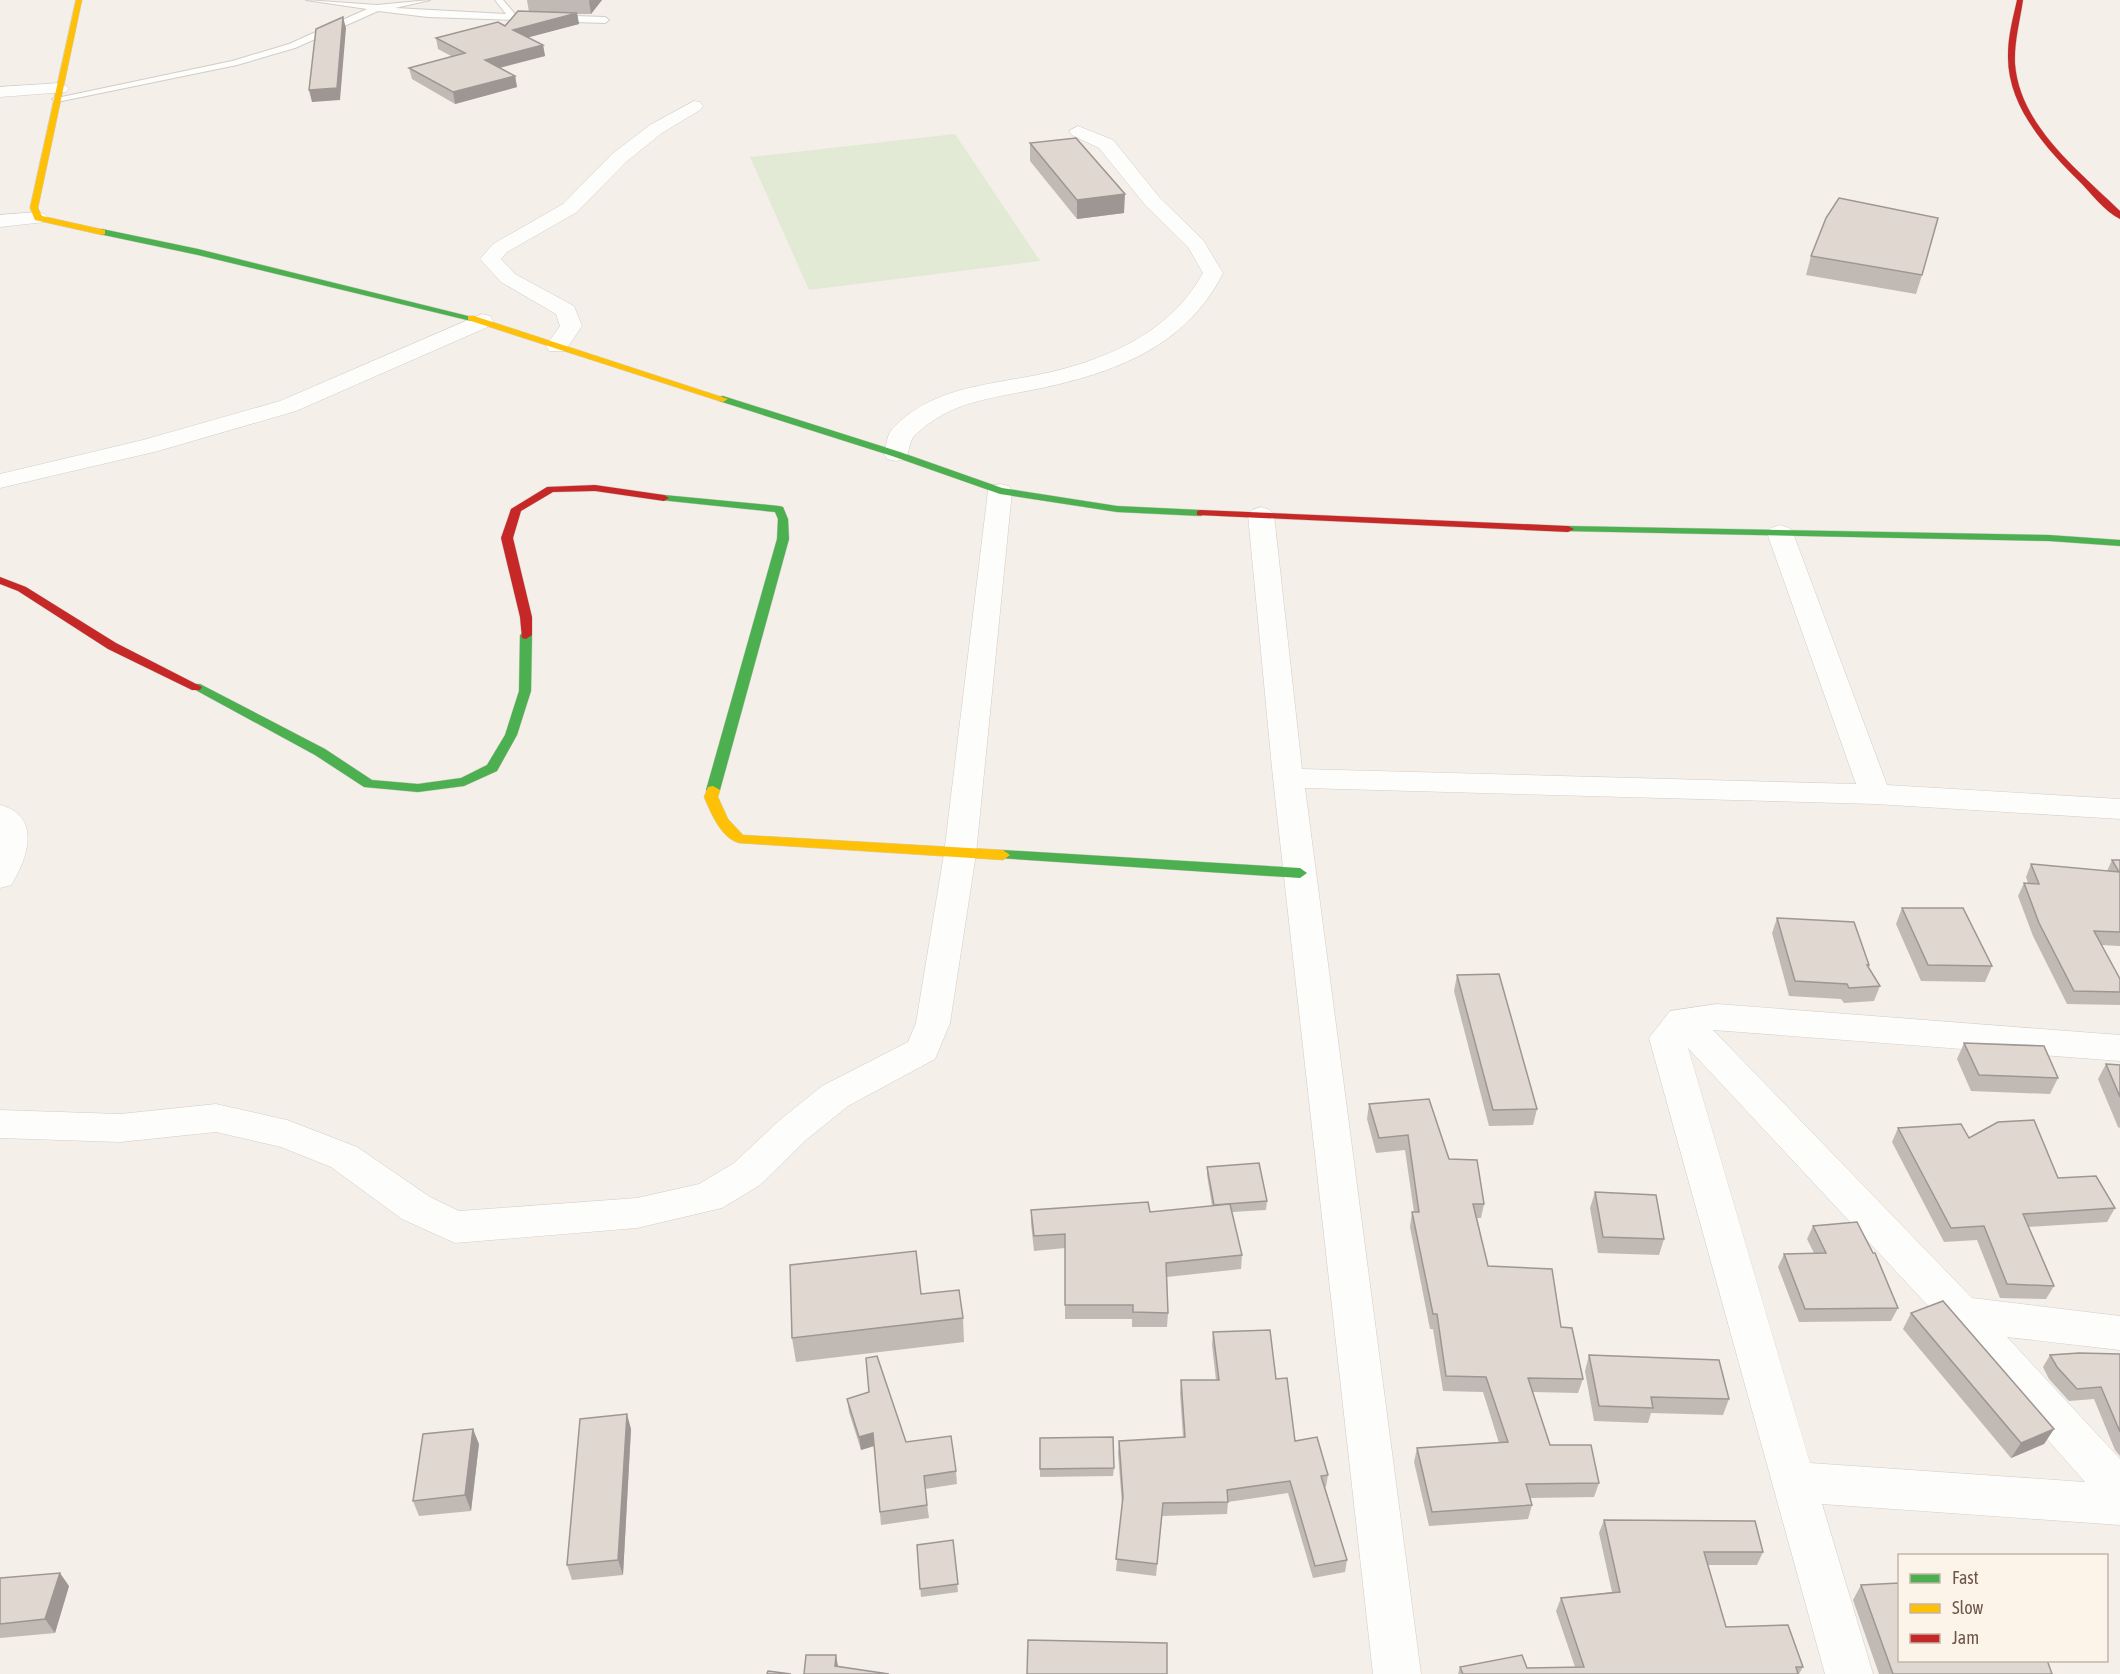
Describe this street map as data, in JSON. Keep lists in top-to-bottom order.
{
  "legend": ["Fast", "Slow", "Jam"]
}
